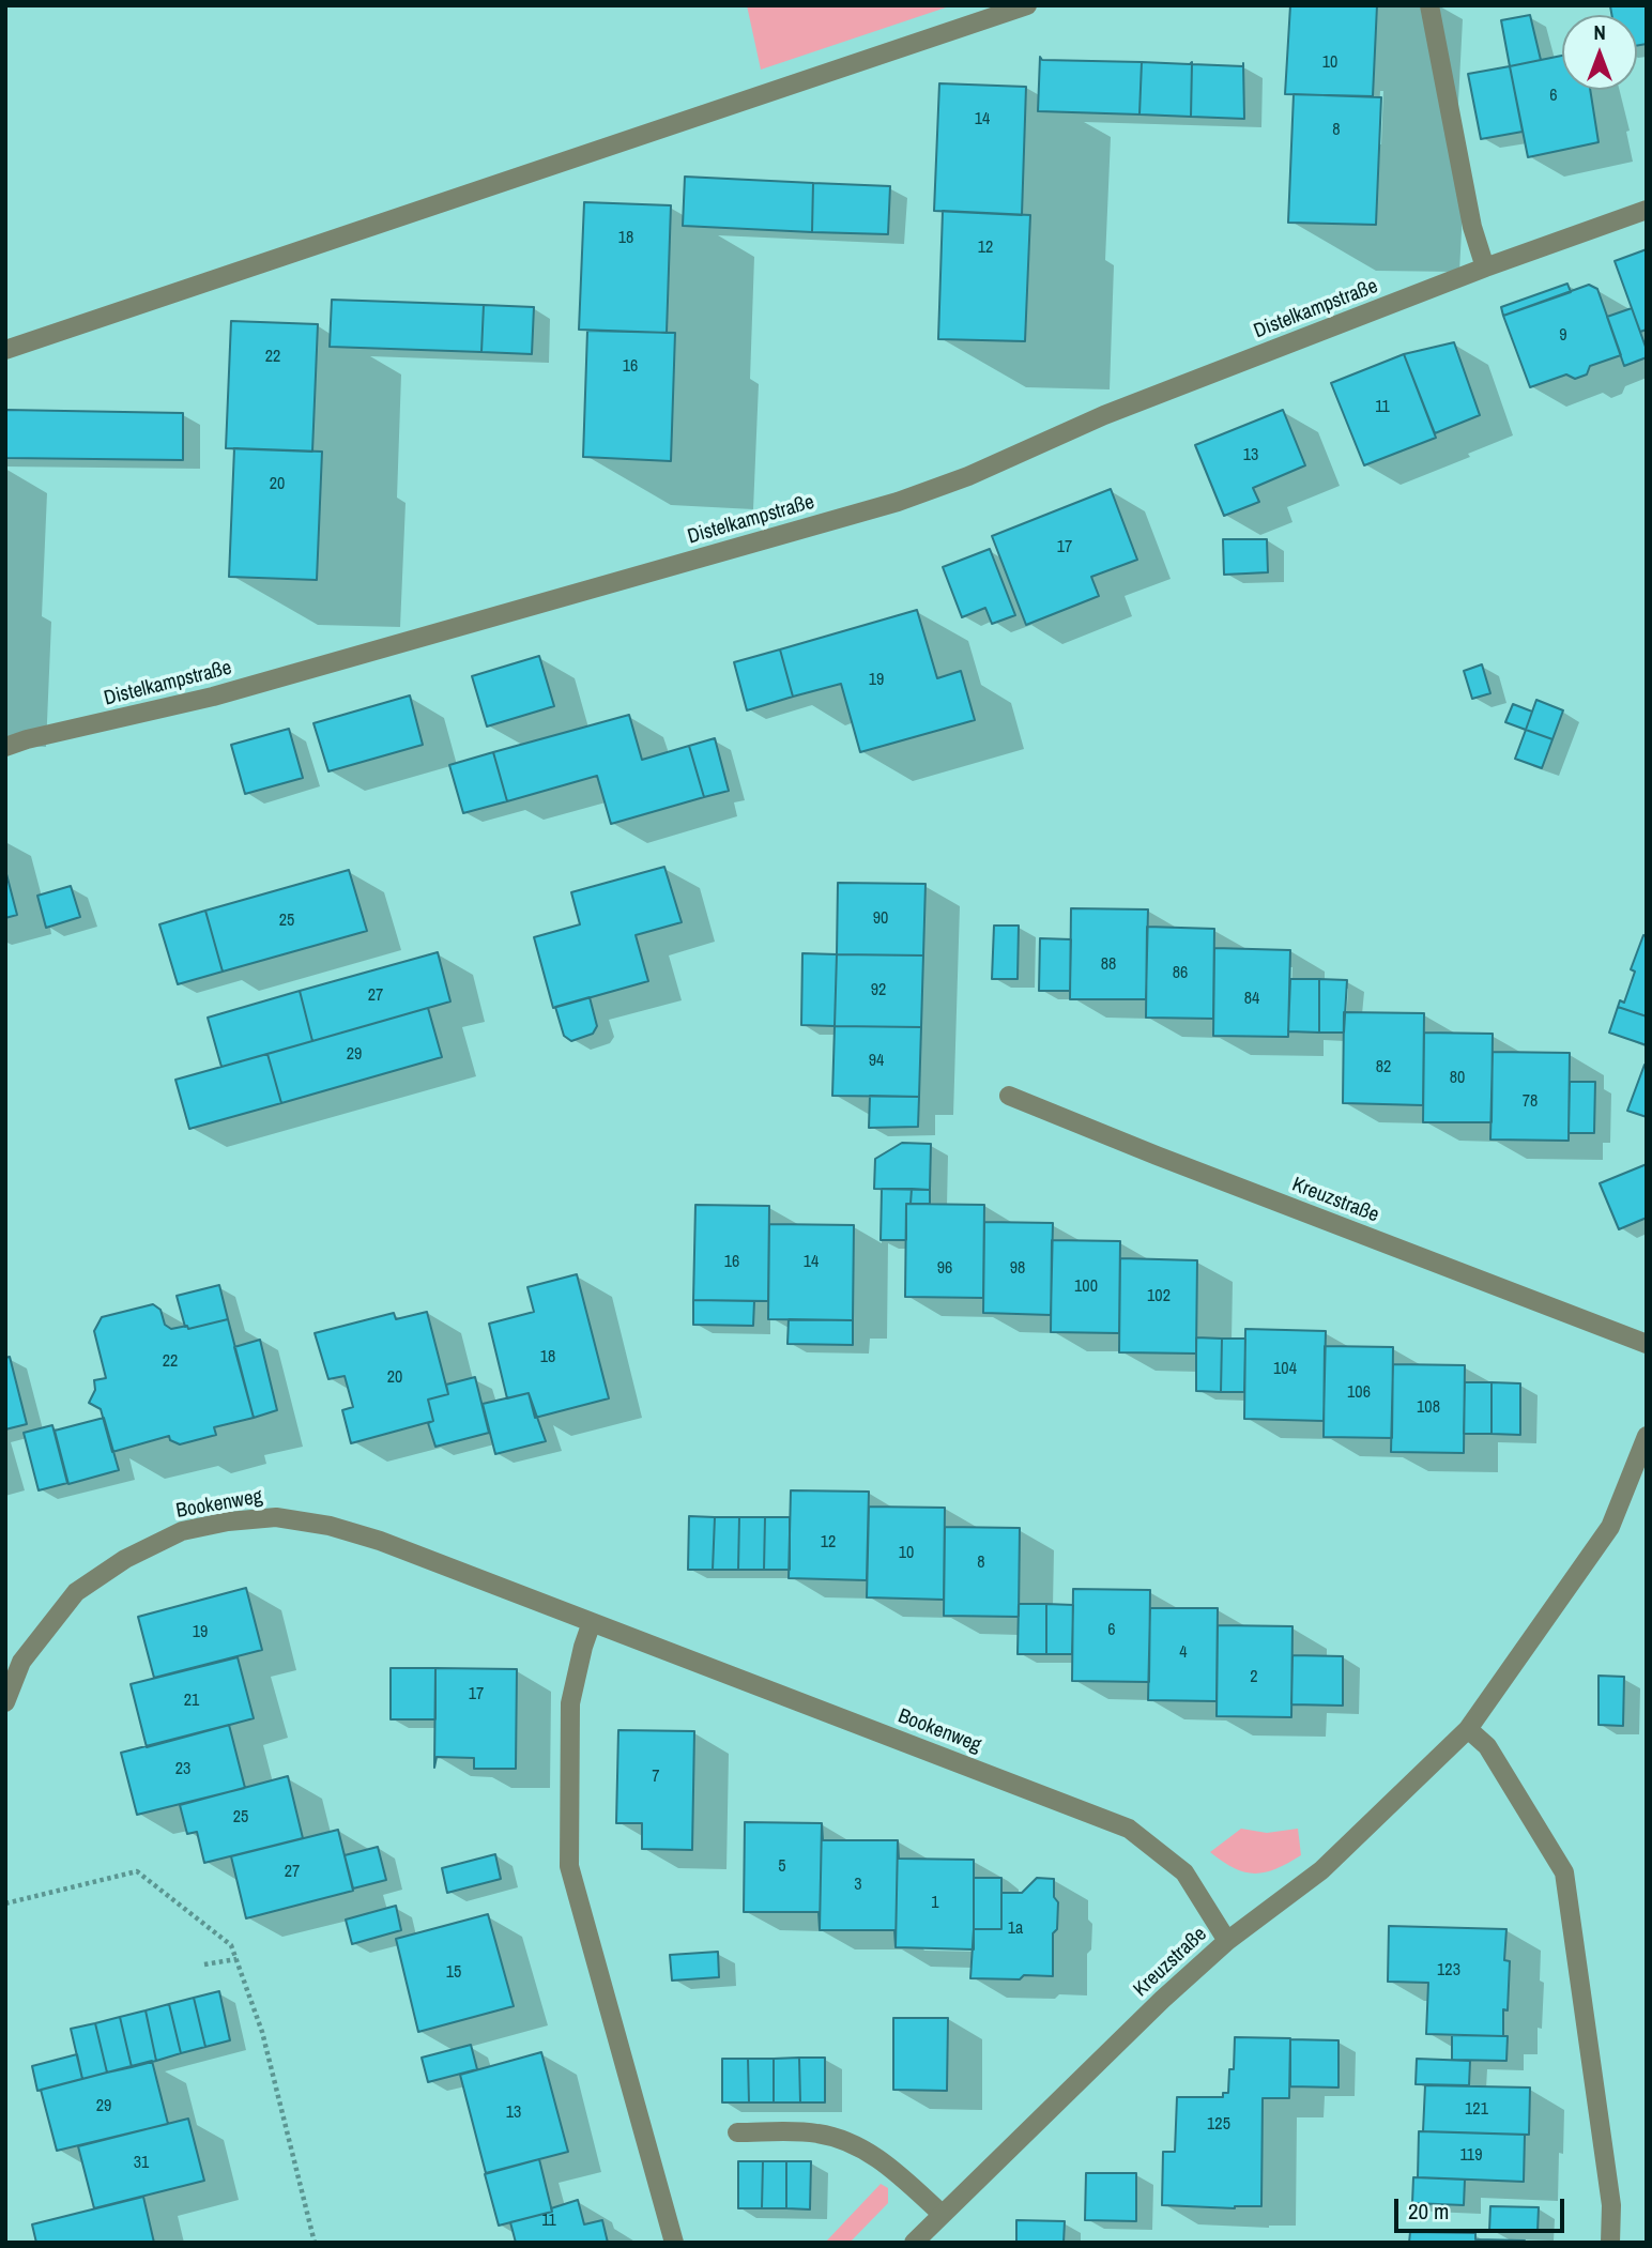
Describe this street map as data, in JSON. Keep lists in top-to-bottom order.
{
  "streets": {
    "street": ["Distelkampstraße", "Kreuzstraße", "Bookenweg"]
  },
  "crossings": [
    ["Kreuzstraße", "Bookenweg"]
  ],
  "house_numbers": [
    "10",
    "6",
    "14",
    "8",
    "18",
    "12",
    "9",
    "22",
    "16",
    "11",
    "13",
    "20",
    "17",
    "19",
    "90",
    "25",
    "88",
    "86",
    "92",
    "27",
    "84",
    "29",
    "94",
    "82",
    "80",
    "78",
    "16",
    "14",
    "96",
    "98",
    "100",
    "102",
    "18",
    "22",
    "104",
    "20",
    "106",
    "108",
    "12",
    "10",
    "8",
    "6",
    "19",
    "4",
    "2",
    "17",
    "21",
    "23",
    "7",
    "25",
    "5",
    "27",
    "3",
    "1",
    "1a",
    "123",
    "15",
    "29",
    "121",
    "13",
    "125",
    "119",
    "31",
    "11"
  ],
  "scale_bar": "20 m",
  "north": "top"
}
